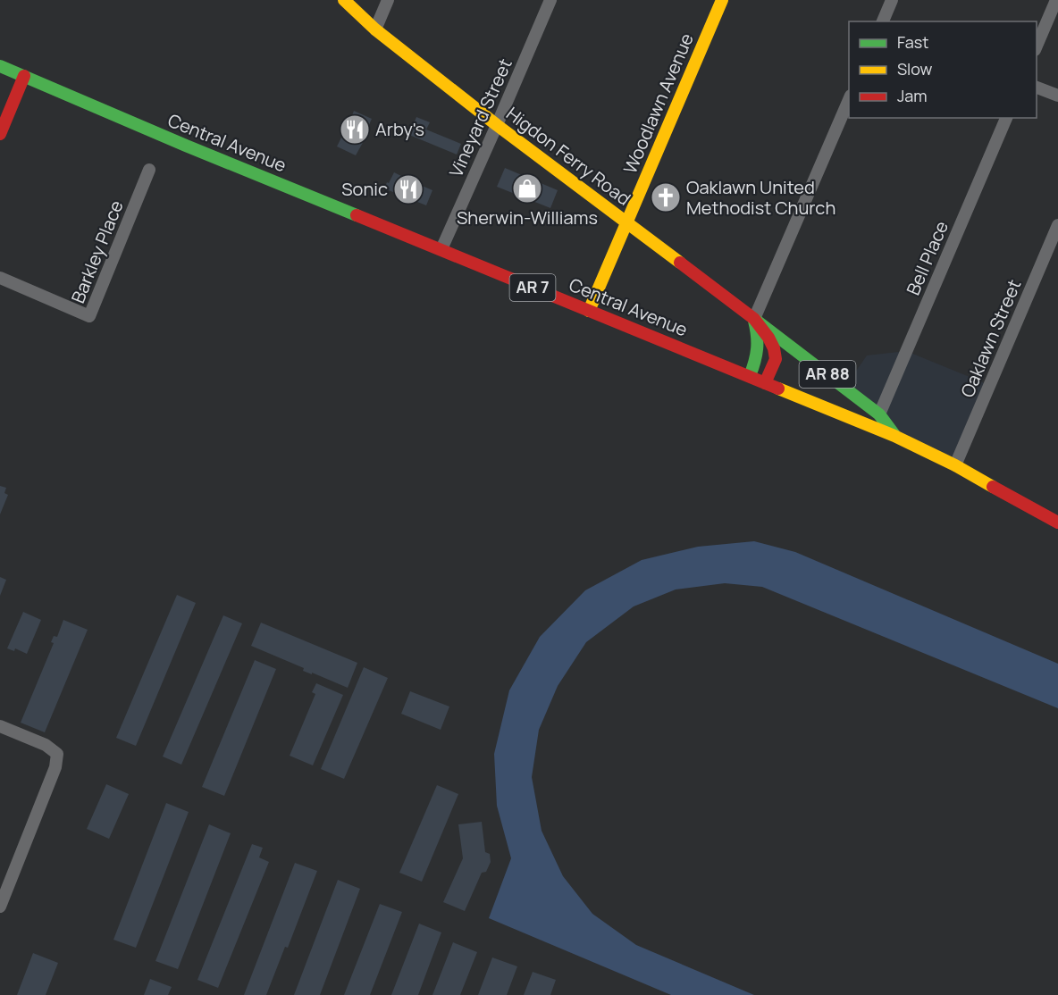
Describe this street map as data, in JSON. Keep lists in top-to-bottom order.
{
  "streets": {
    "main road": [
      "Woodlawn Avenue",
      "Central Avenue",
      "Higdon Ferry Road",
      "AR 7",
      "AR 88"
    ],
    "street": [
      "Vineyard Street",
      "Barkley Place",
      "Bell Place",
      "Oaklawn Street"
    ]
  },
  "crossings": [
    ["Woodlawn Avenue", "Central Avenue"],
    ["Woodlawn Avenue", "Higdon Ferry Road"],
    ["Vineyard Street", "Central Avenue"],
    ["Vineyard Street", "Higdon Ferry Road"],
    ["Central Avenue", "Oaklawn Street"],
    ["Central Avenue", "AR 88"],
    ["Higdon Ferry Road", "AR 88"],
    ["Bell Place", "AR 88"]
  ],
  "places": {
    "restaurant": ["Arby's", "Sonic"],
    "shop": ["Sherwin-Williams"],
    "church": ["Oaklawn United Methodist Church"]
  },
  "legend": ["Fast", "Slow", "Jam"]
}
